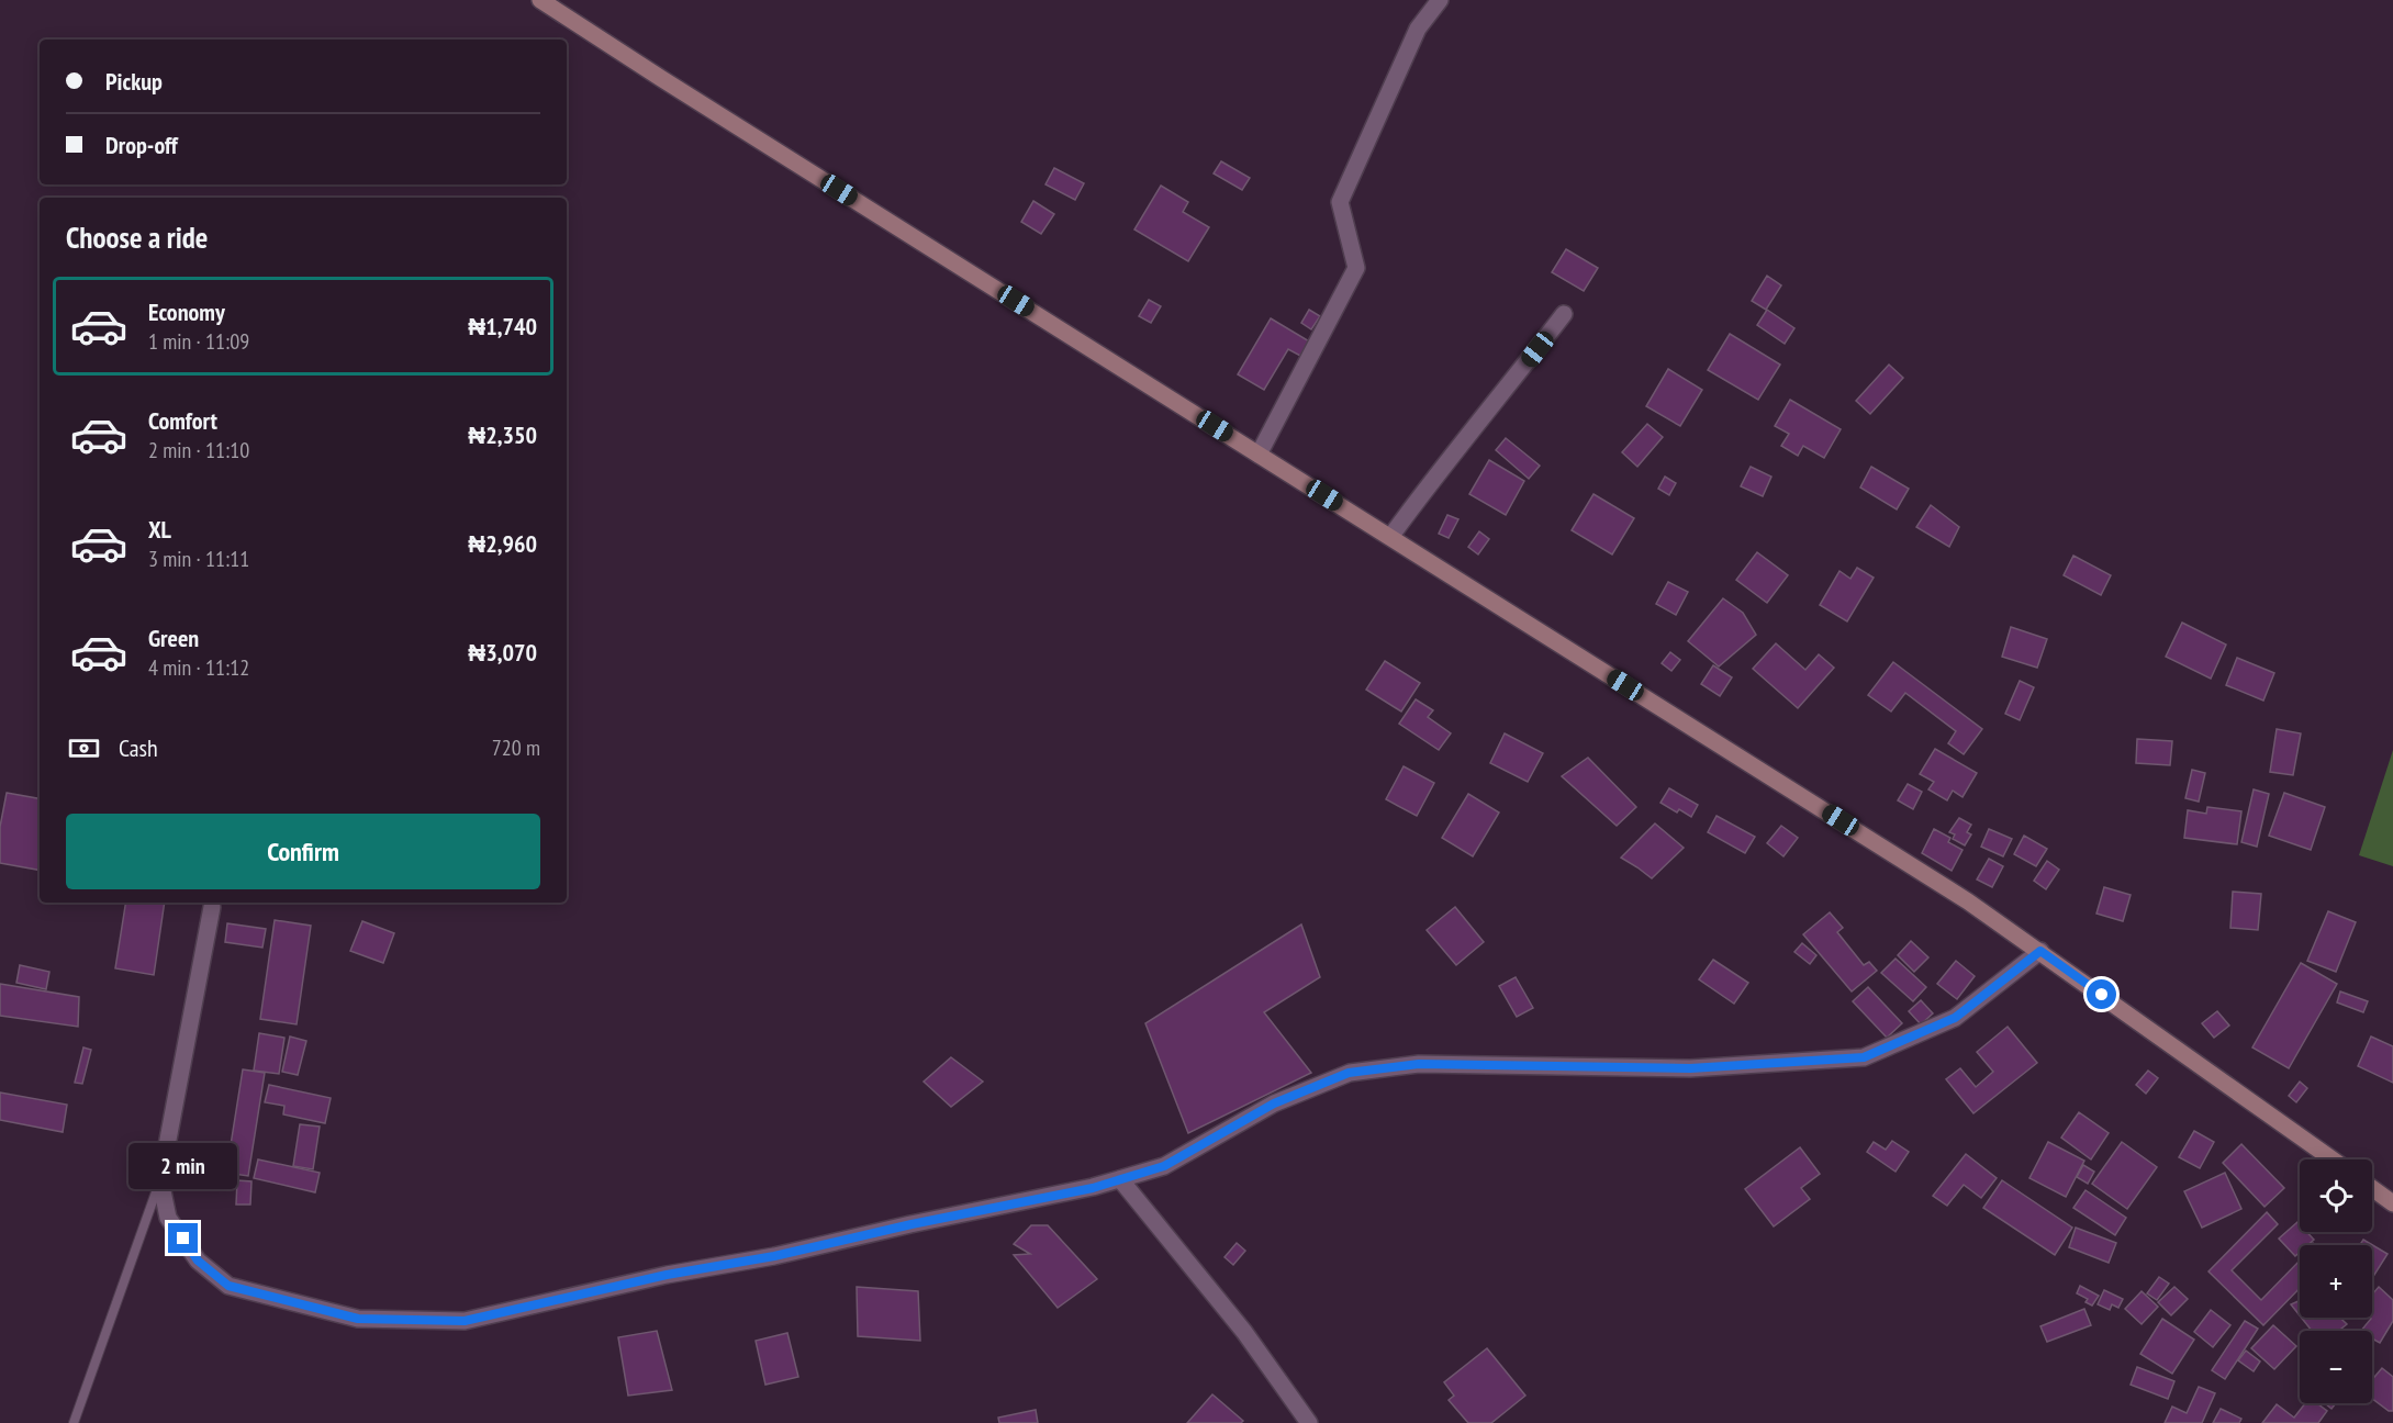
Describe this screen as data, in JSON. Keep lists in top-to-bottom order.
{
  "page": {
    "banner": ["Pickup", "Drop-off"],
    "heading": "Choose a ride",
    "list": [
      {
        "name": "Economy",
        "note": "1 min · 11:09",
        "value": "₦1,740"
      },
      {
        "name": "Comfort",
        "note": "2 min · 11:10",
        "value": "₦2,350"
      },
      {
        "name": "XL",
        "note": "3 min · 11:11",
        "value": "₦2,960"
      },
      {
        "name": "Green",
        "note": "4 min · 11:12",
        "value": "₦3,070"
      }
    ],
    "pay": ["Cash", "720 m"],
    "buttons": "Confirm",
    "bubble": "2 min",
    "map_buttons": ["+", "−"]
  }
}
